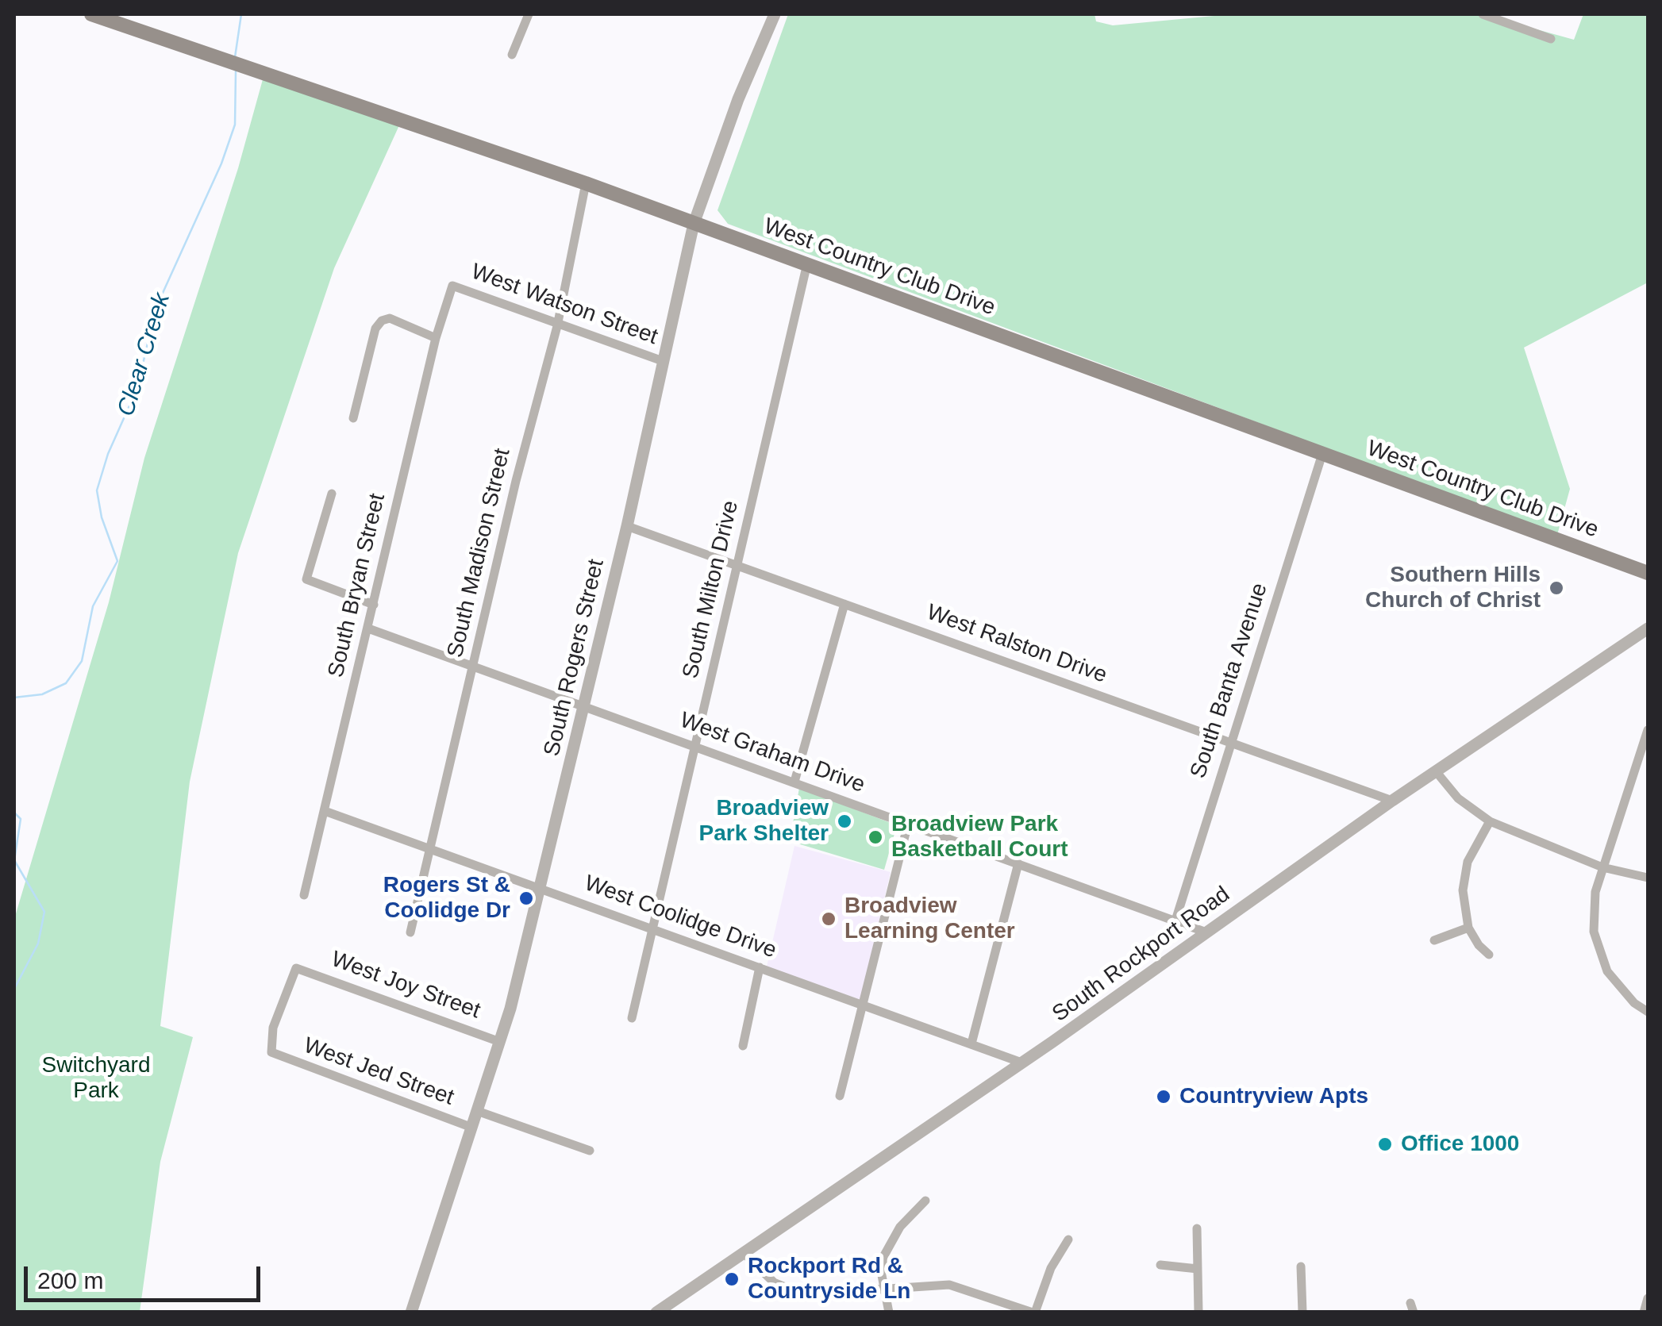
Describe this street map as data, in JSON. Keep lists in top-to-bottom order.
{
  "streets": {
    "main road": ["West Country Club Drive"],
    "street": [
      "West Watson Street",
      "South Madison Street",
      "South Bryan Street",
      "South Milton Drive",
      "West Ralston Drive",
      "South Rogers Street",
      "South Banta Avenue",
      "West Graham Drive",
      "West Coolidge Drive",
      "South Rockport Road",
      "West Joy Street",
      "West Jed Street"
    ]
  },
  "crossings": [
    ["West Country Club Drive", "South Madison Street"],
    ["West Country Club Drive", "South Milton Drive"],
    ["West Country Club Drive", "South Rogers Street"],
    ["West Country Club Drive", "South Banta Avenue"],
    ["West Watson Street", "South Madison Street"],
    ["West Watson Street", "South Bryan Street"],
    ["West Watson Street", "South Rogers Street"],
    ["South Madison Street", "West Graham Drive"],
    ["South Madison Street", "West Coolidge Drive"],
    ["South Bryan Street", "West Graham Drive"],
    ["South Bryan Street", "West Coolidge Drive"],
    ["South Milton Drive", "West Ralston Drive"],
    ["South Milton Drive", "West Graham Drive"],
    ["South Milton Drive", "West Coolidge Drive"],
    ["West Ralston Drive", "South Rogers Street"],
    ["West Ralston Drive", "South Banta Avenue"],
    ["West Ralston Drive", "South Rockport Road"],
    ["South Rogers Street", "West Graham Drive"],
    ["South Rogers Street", "West Coolidge Drive"],
    ["South Rogers Street", "West Joy Street"],
    ["South Rogers Street", "West Jed Street"],
    ["South Banta Avenue", "West Graham Drive"],
    ["West Graham Drive", "South Rockport Road"],
    ["West Coolidge Drive", "South Rockport Road"],
    ["West Joy Street", "West Jed Street"]
  ],
  "water": ["Clear Creek"],
  "parks": ["Switchyard Park"],
  "places": [
    "Southern Hills Church of Christ",
    "Broadview Park Shelter",
    "Broadview Park Basketball Court",
    "Rogers St & Coolidge Dr",
    "Broadview Learning Center",
    "Countryview Apts",
    "Office 1000",
    "Rockport Rd & Countryside Ln"
  ],
  "scale_bar": "200 m"
}
